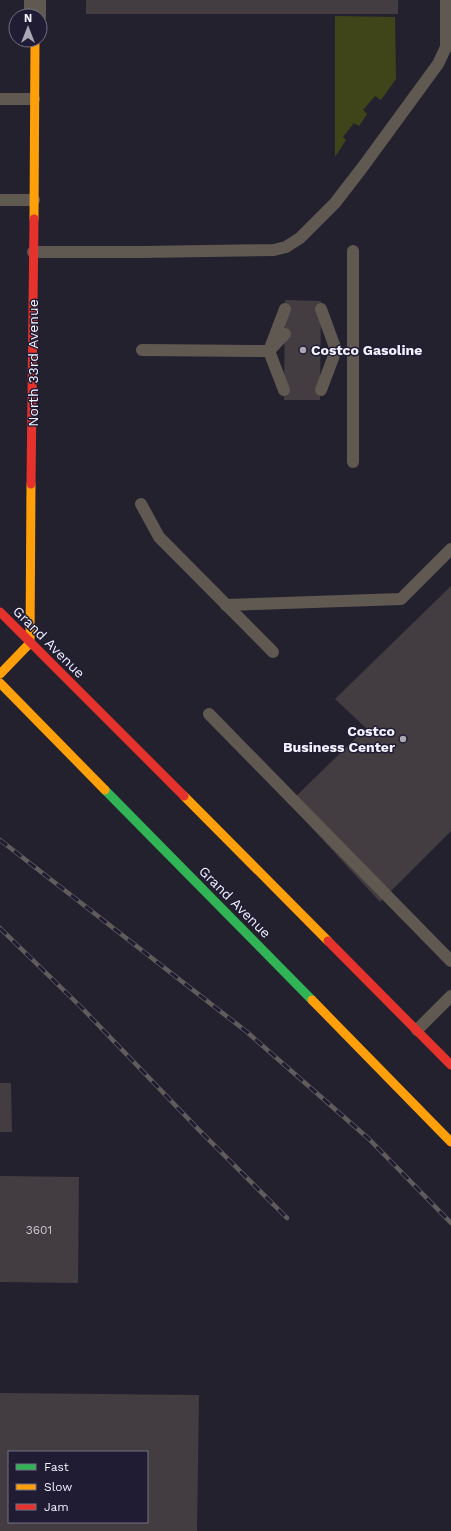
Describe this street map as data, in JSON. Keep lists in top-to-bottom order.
{
  "streets": {
    "main road": ["North 33rd Avenue", "Grand Avenue"]
  },
  "crossings": [
    ["North 33rd Avenue", "Grand Avenue"]
  ],
  "places": ["Costco Gasoline", "Costco Business Center"],
  "house_numbers": ["3601"],
  "legend": ["Fast", "Slow", "Jam"],
  "north": "top"
}
